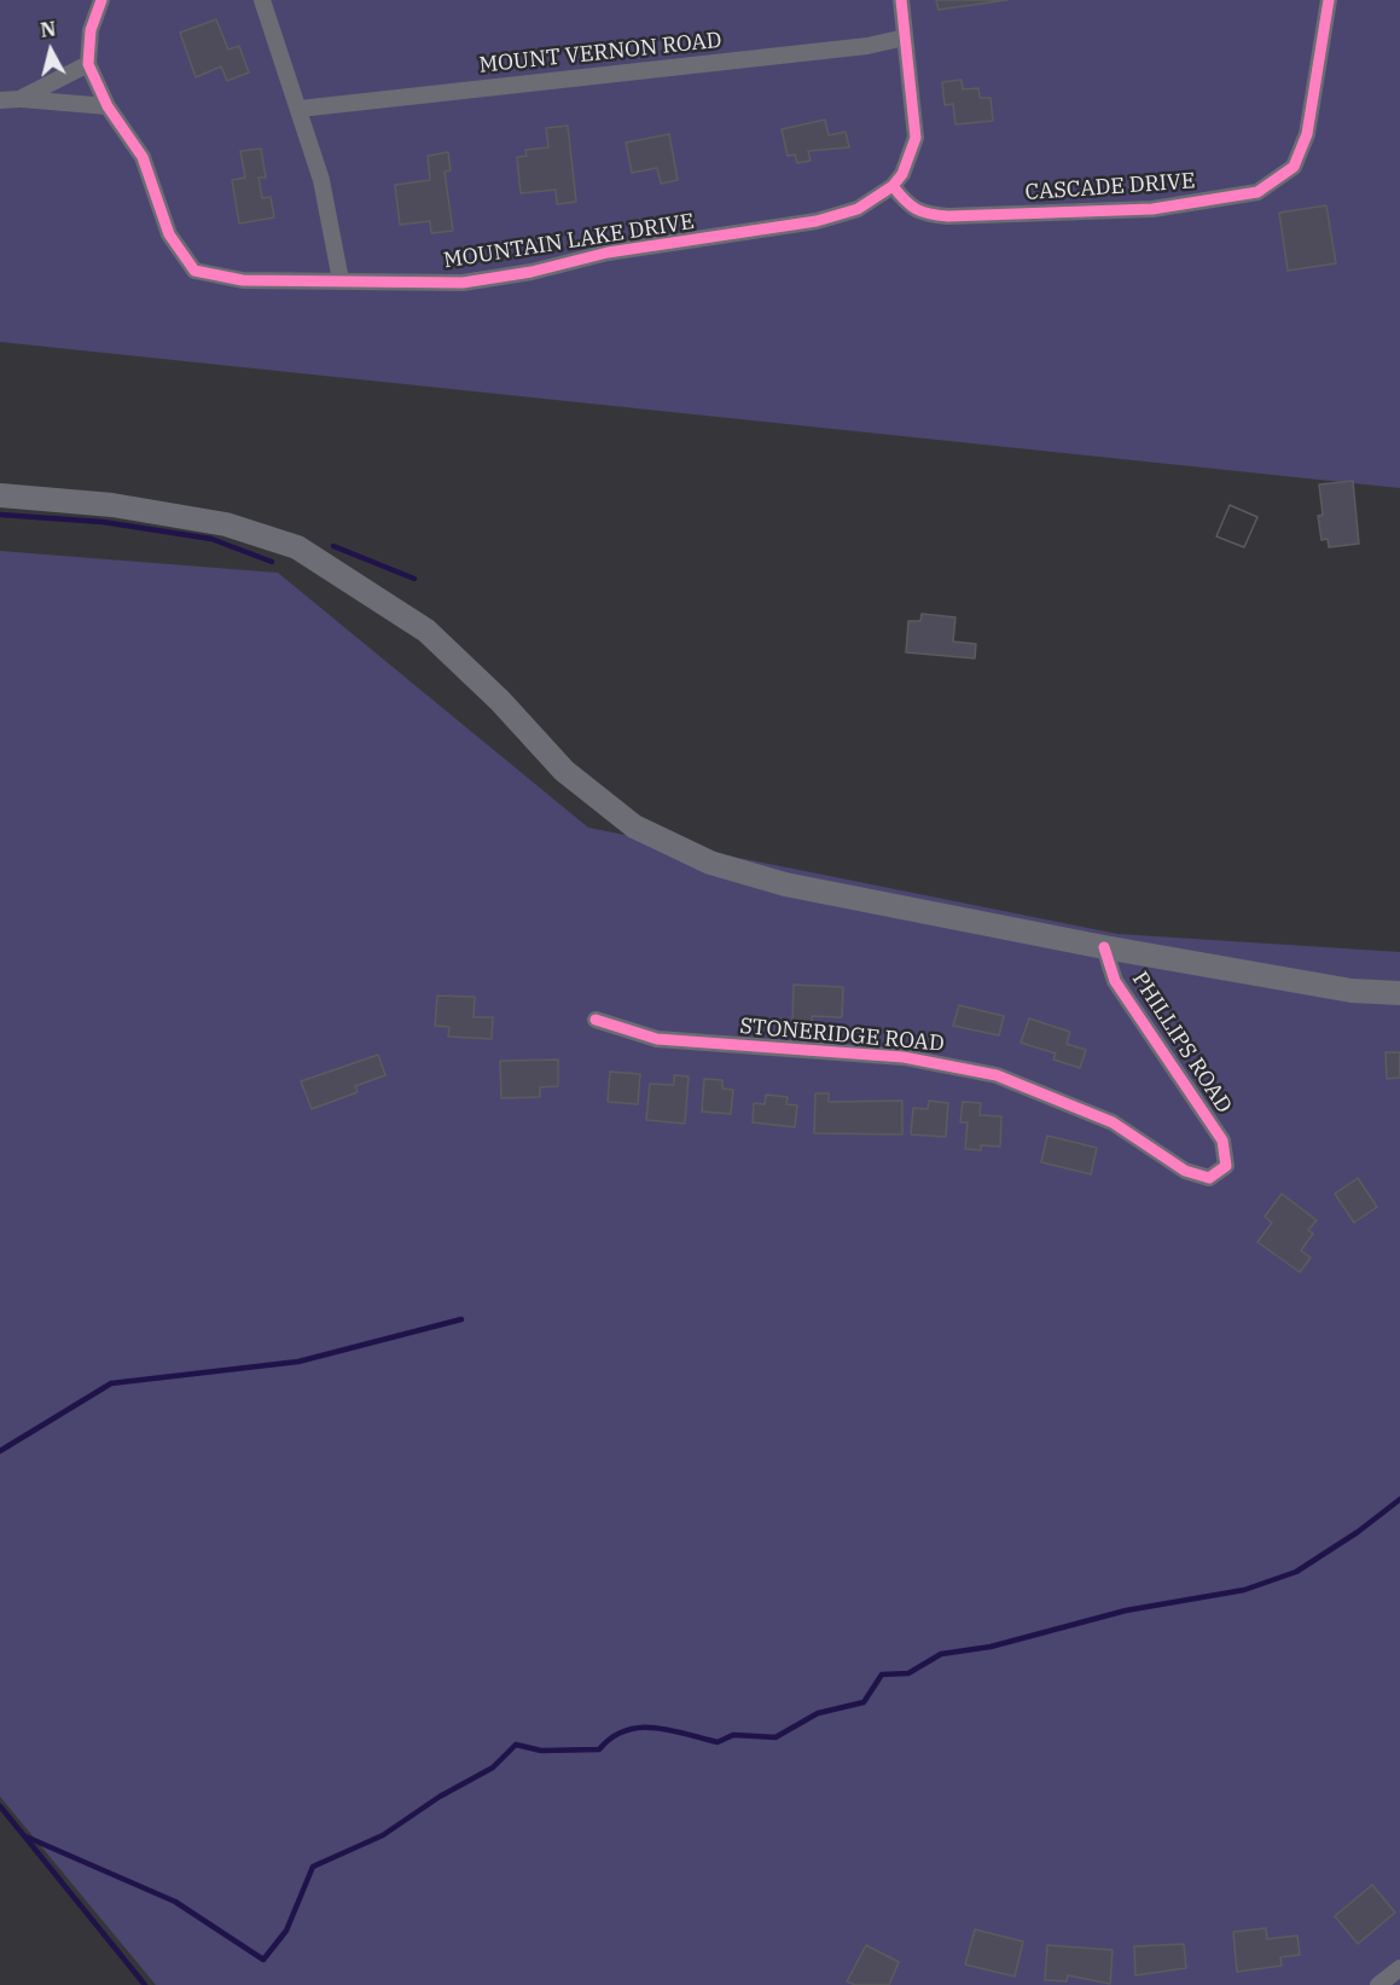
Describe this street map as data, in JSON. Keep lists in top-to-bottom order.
{
  "streets": {
    "street": [
      "MOUNT VERNON ROAD",
      "CASCADE DRIVE",
      "MOUNTAIN LAKE DRIVE",
      "STONERIDGE ROAD",
      "PHILLIPS ROAD"
    ]
  },
  "crossings": [
    ["CASCADE DRIVE", "MOUNTAIN LAKE DRIVE"],
    ["STONERIDGE ROAD", "PHILLIPS ROAD"]
  ],
  "north": "top"
}
